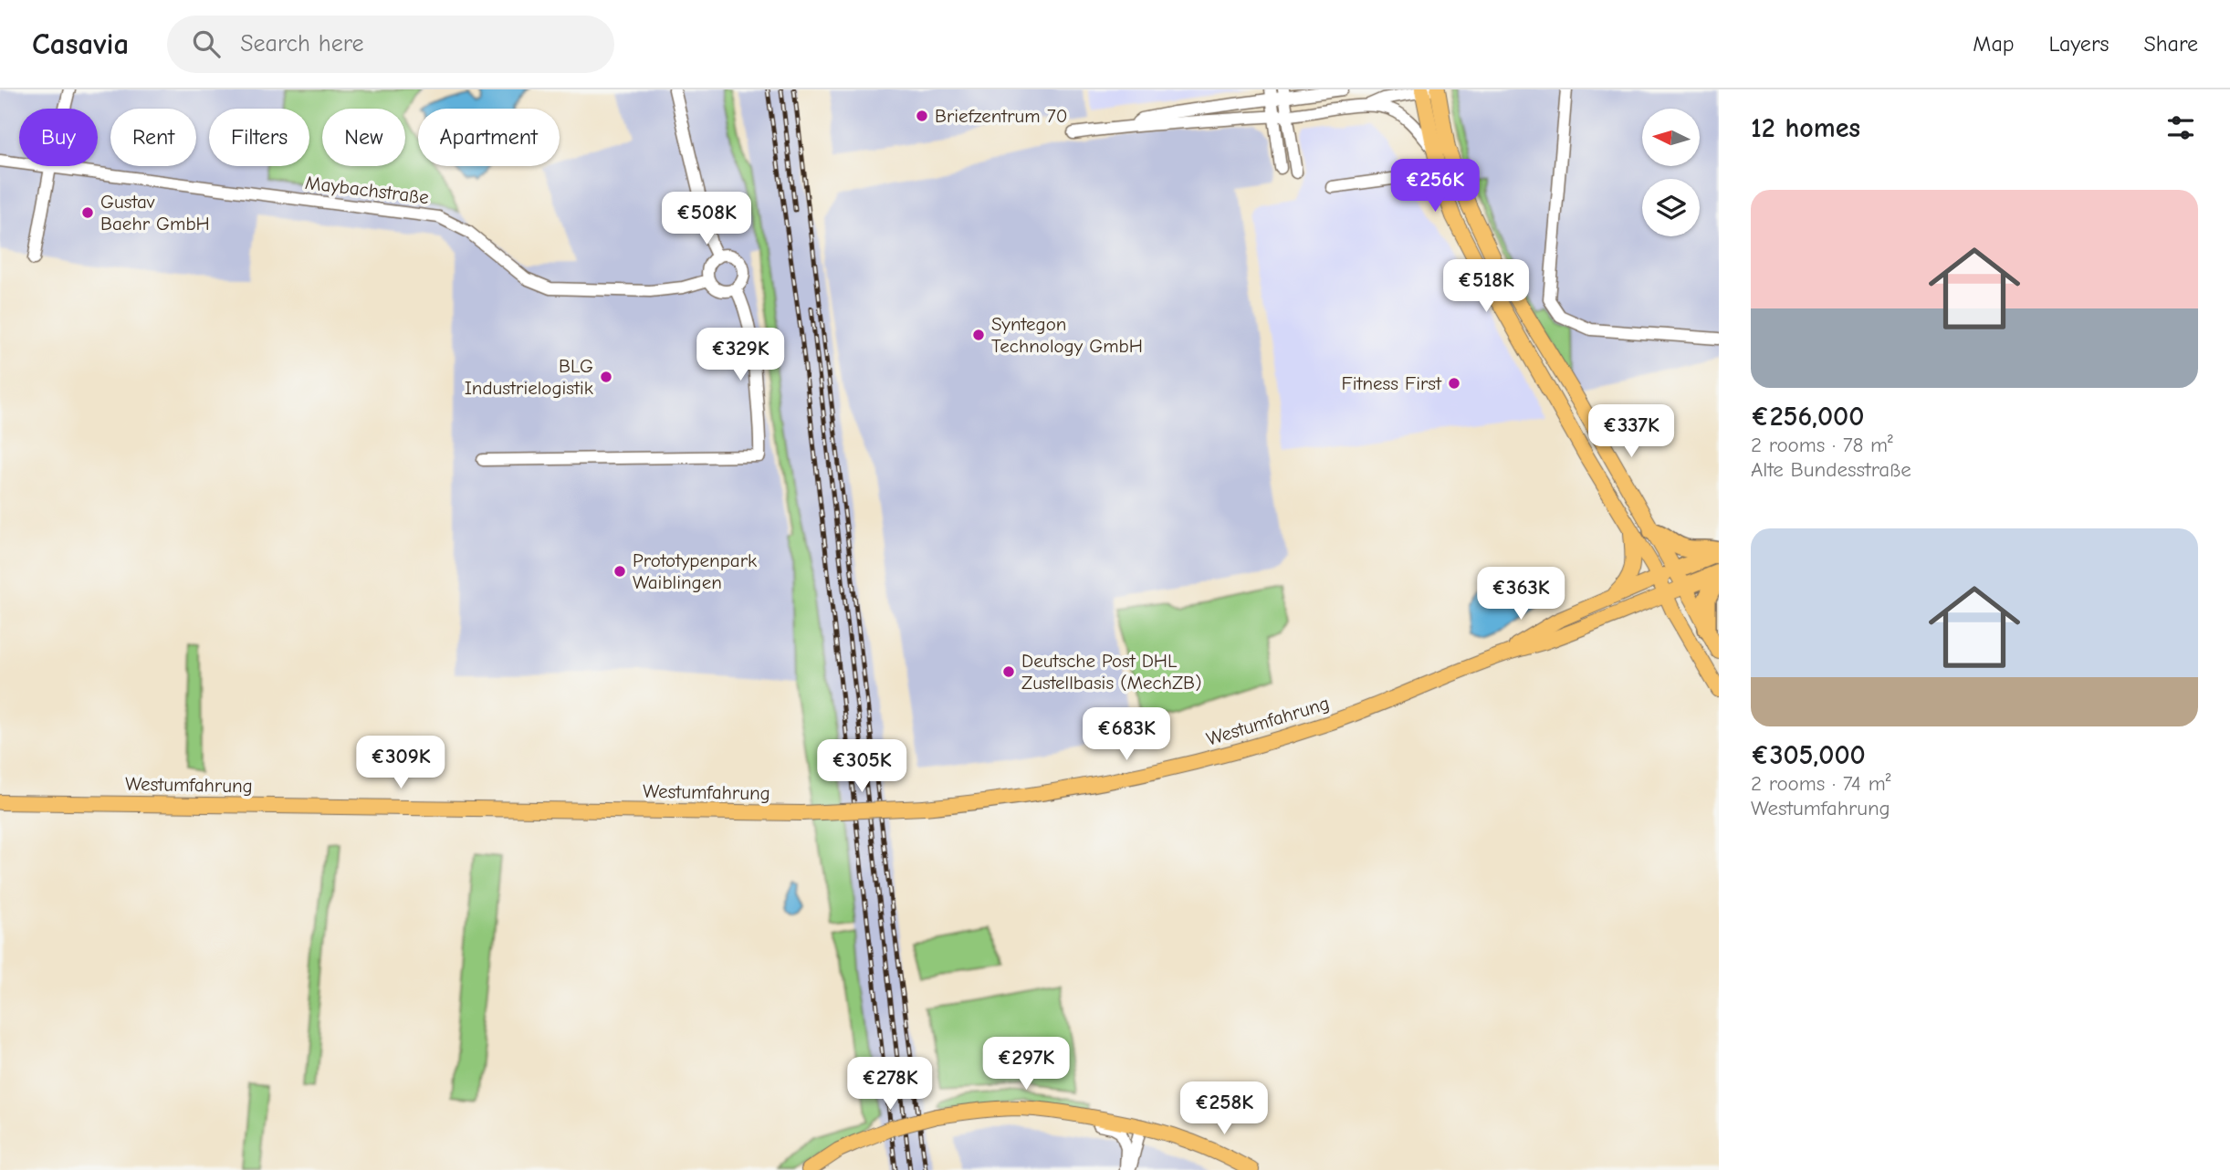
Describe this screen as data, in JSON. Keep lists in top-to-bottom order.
{
  "streets": {
    "main road": ["Westumfahrung"],
    "street": ["Maybachstraße"]
  },
  "places": [
    "Briefzentrum 70",
    "Gustav Baehr GmbH",
    "Syntegon Technology GmbH",
    "BLG Industrielogistik",
    "Fitness First",
    "Prototypenpark Waiblingen",
    "Deutsche Post DHL Zustellbasis (MechZB)"
  ],
  "north": "left",
  "page": {
    "header": "Casavia",
    "search": "Search here",
    "nav": ["Map", "Layers", "Share"],
    "heading": "12 homes",
    "chip": [
      "Buy",
      "Rent",
      "Filters",
      "New",
      "Apartment"
    ],
    "price": [
      "€256K",
      "€508K",
      "€518K",
      "€329K",
      "€337K",
      "€363K",
      "€683K",
      "€309K",
      "€305K",
      "€297K",
      "€278K",
      "€258K"
    ],
    "list": [
      {
        "name": "€256,000",
        "note": "2 rooms · 78 m² · Alte Bundesstraße"
      },
      {
        "name": "€305,000",
        "note": "2 rooms · 74 m² · Westumfahrung"
      }
    ]
  }
}
